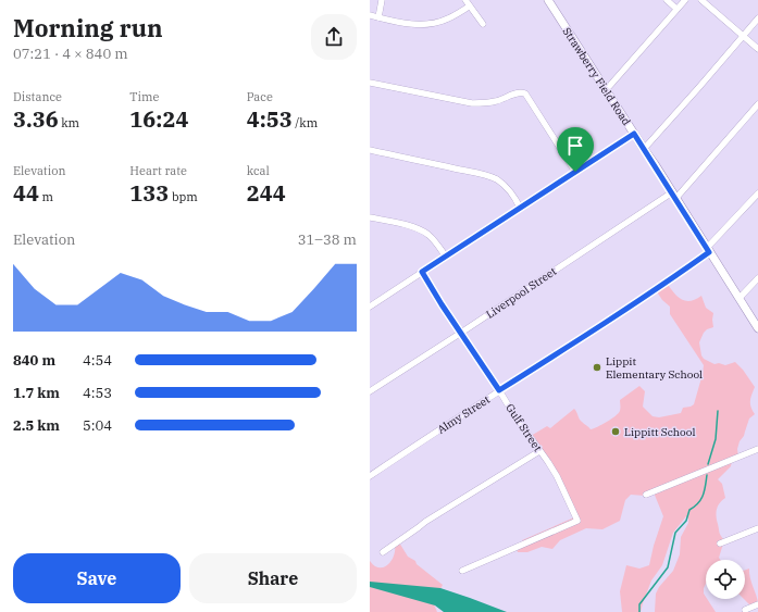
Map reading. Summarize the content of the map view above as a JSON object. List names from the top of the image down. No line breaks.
{"streets":{"street":["Strawberry Field Road","Liverpool Street","Almy Street","Gulf Street"]},"crossings":[["Strawberry Field Road","Liverpool Street"],["Strawberry Field Road","Almy Street"],["Liverpool Street","Gulf Street"],["Almy Street","Gulf Street"]],"places":["Lippit Elementary School","Lippitt School"],"page":{"heading":["Morning run","07:21 · 4 × 840 m"],"stats":[["Distance","3.36 km"],["Time","16:24"],["Pace","4:53 /km"],["Elevation","44 m"],["Heart rate","133 bpm"],["kcal","244"]],"chart":["Elevation","31–38 m"],"list":[{"name":"840 m","note":"4:54"},{"name":"1.7 km","note":"4:53"},{"name":"2.5 km","note":"5:04"}],"buttons":["Save","Share"]}}
